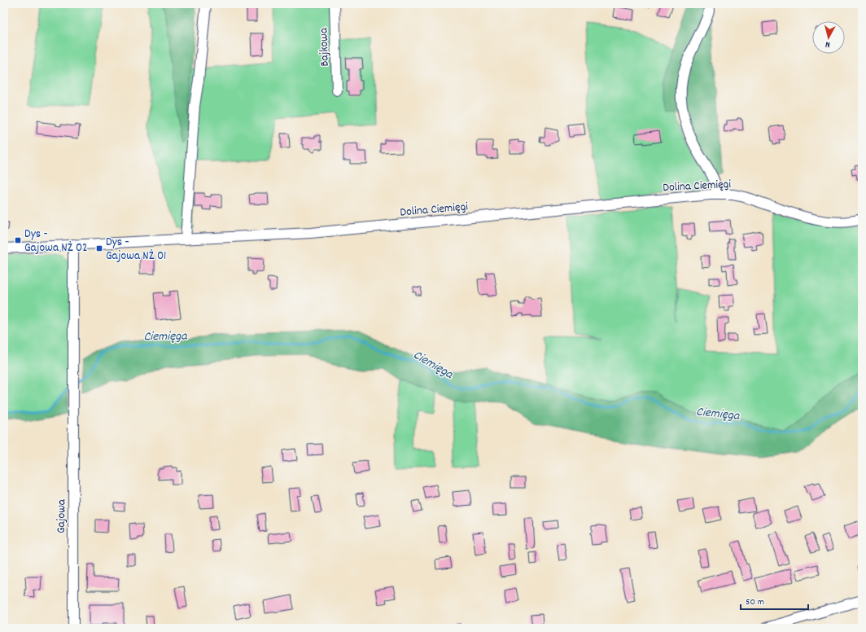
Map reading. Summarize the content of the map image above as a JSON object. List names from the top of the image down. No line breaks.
{"streets":{"street":["Bajkowa","Dolina Ciemięgi","Gajowa"]},"crossings":[["Dolina Ciemięgi","Gajowa"]],"water":["Ciemięga"],"places":{"transit":["Dys - Gajowa NŻ 02","Dys - Gajowa NŻ 01"]},"scale_bar":"50 m","north":"bottom"}
